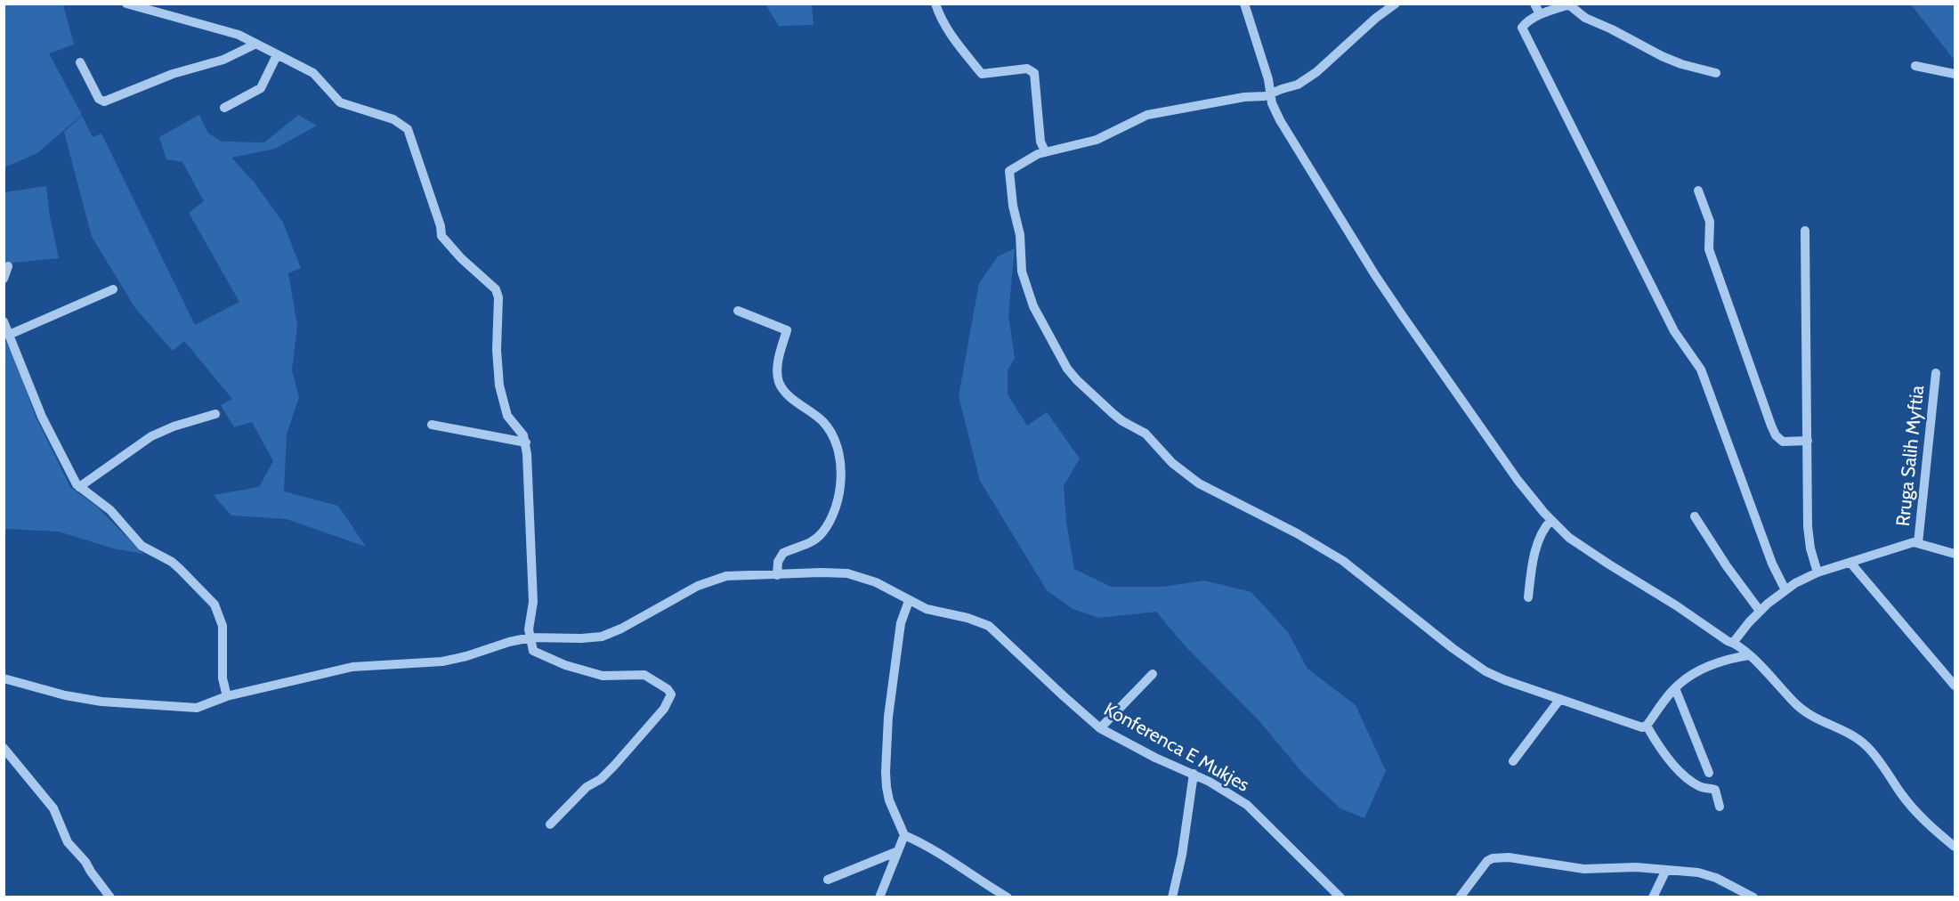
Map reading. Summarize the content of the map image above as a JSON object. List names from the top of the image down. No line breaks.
{"streets":{"street":["Rruga Salih Myftia","Konferenca E Mukjes"]}}
